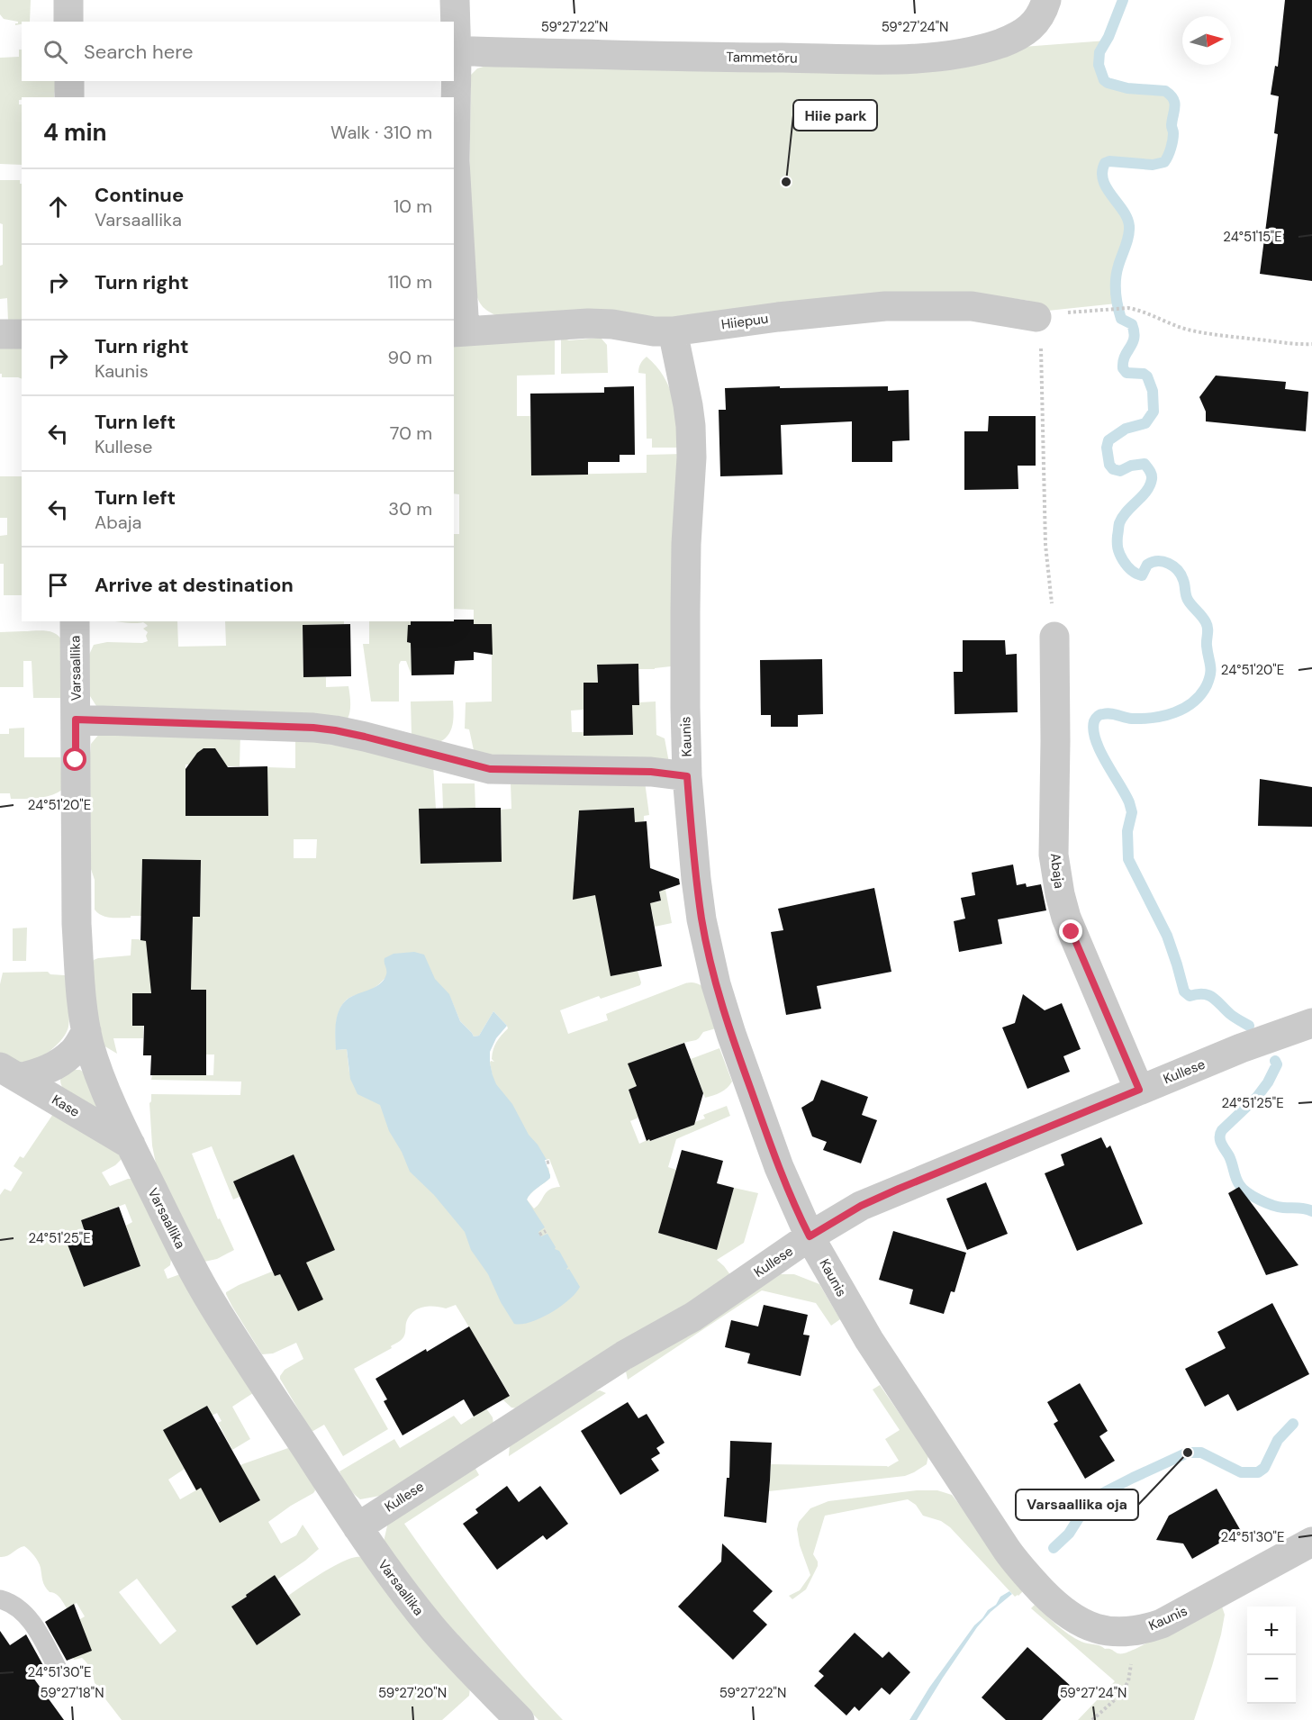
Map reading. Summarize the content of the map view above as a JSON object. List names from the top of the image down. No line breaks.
{"streets":{"street":["Tammetõru","Hiiepuu","Varsaallika","Kaunis","Abaja","Kullese","Kase"]},"crossings":[["Hiiepuu","Kaunis"],["Varsaallika","Kullese"],["Varsaallika","Kase"],["Kaunis","Kullese"],["Abaja","Kullese"]],"places":["Hiie park","Varsaallika oja"],"north":"right","page":{"search":"Search here","heading":["4 min","Walk · 310 m"],"list":[["Continue","Varsaallika","10 m"],["Turn right","110 m"],["Turn right","Kaunis","90 m"],["Turn left","Kullese","70 m"],["Turn left","Abaja","30 m"],"Arrive at destination"],"map_buttons":["+","−"]},"coordinates":["59°27'22\"N","59°27'24\"N","24°51'15\"E","24°51'20\"E","24°51'25\"E","24°51'30\"E","59°27'18\"N","59°27'20\"N"]}
